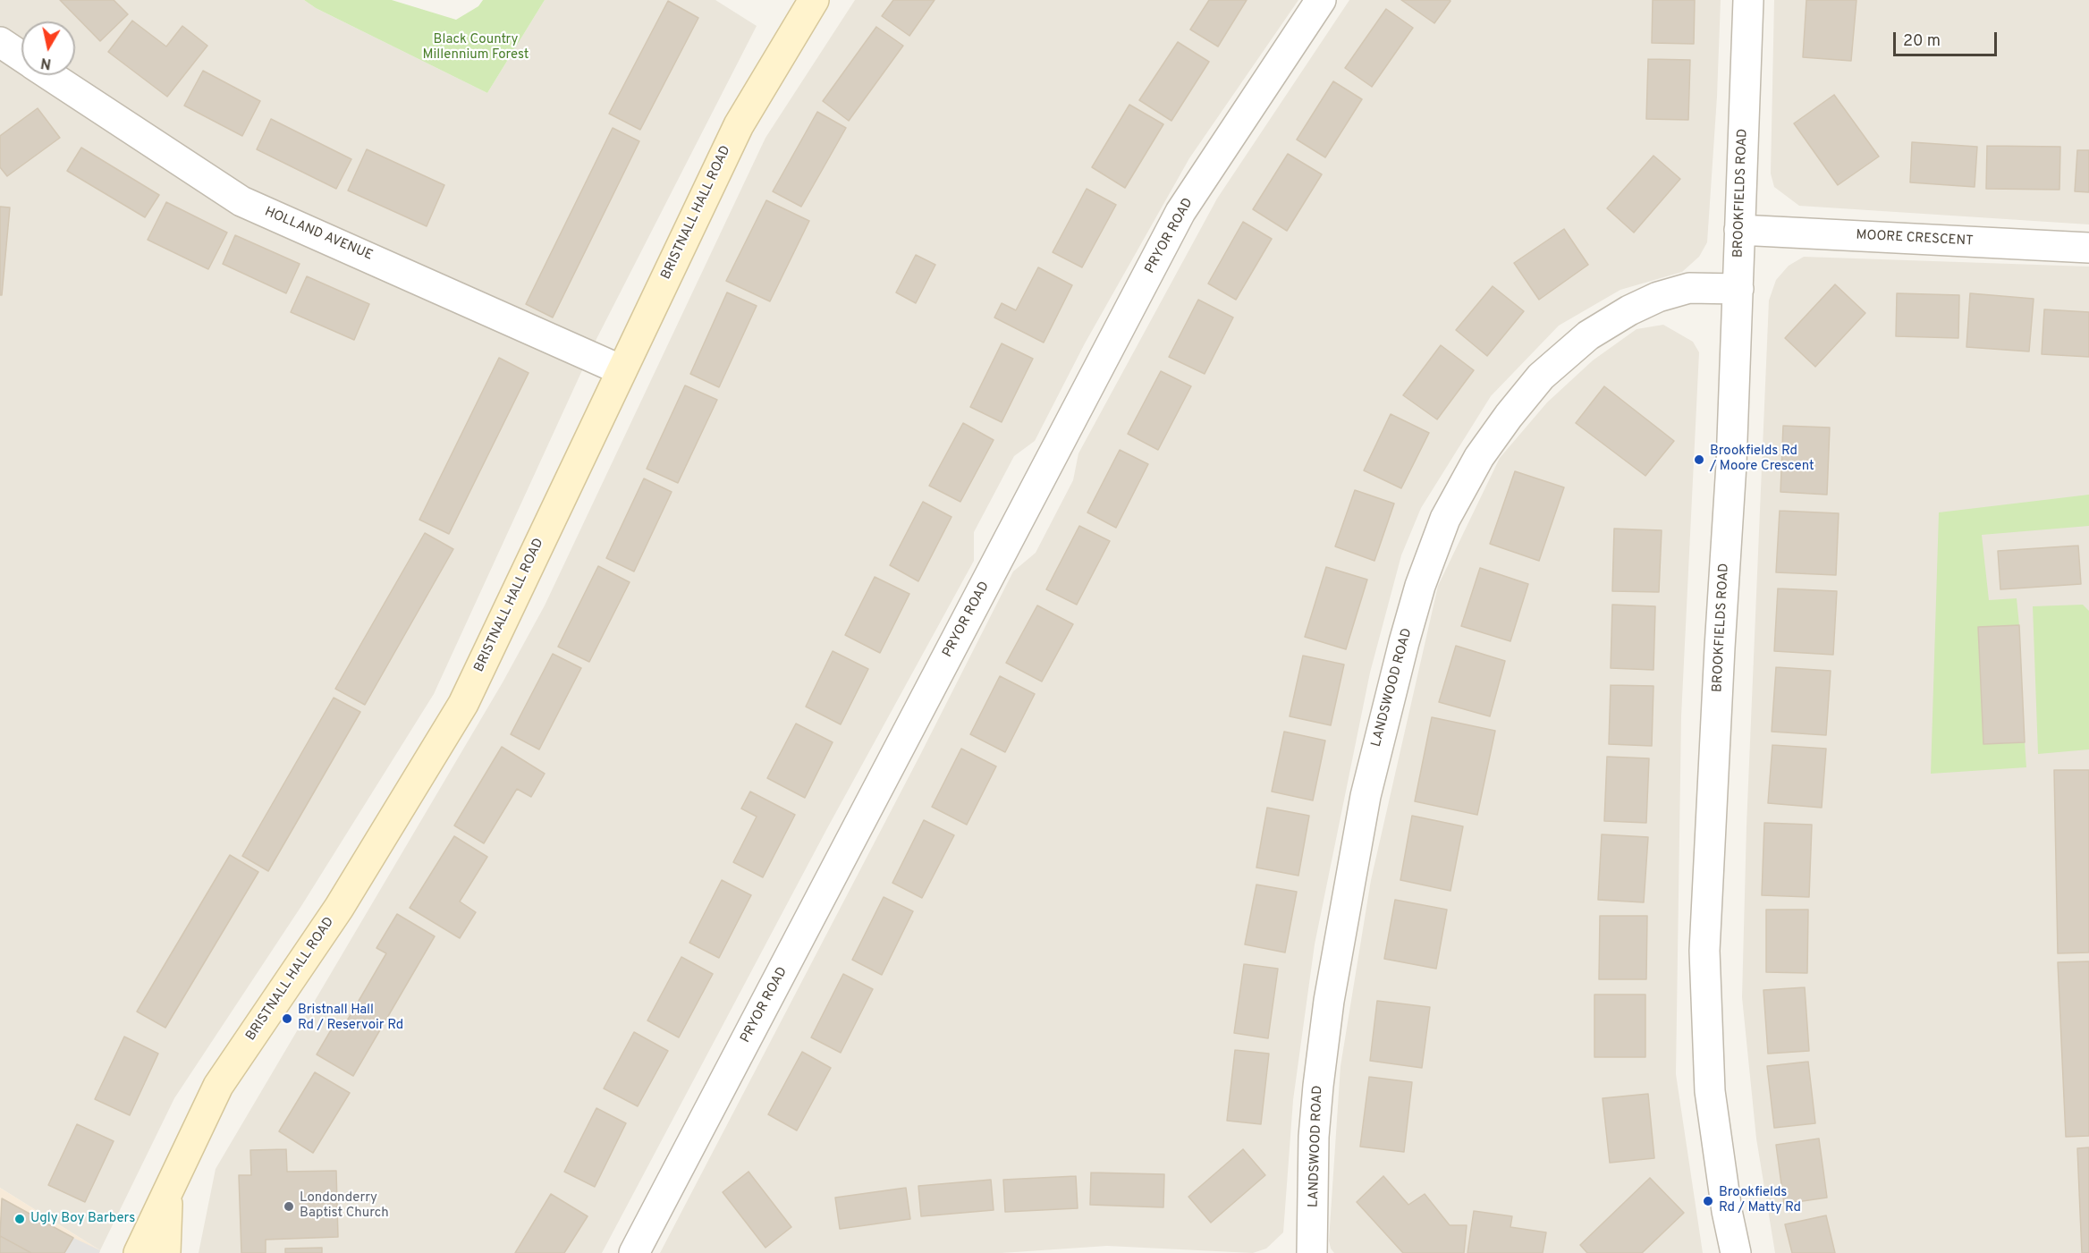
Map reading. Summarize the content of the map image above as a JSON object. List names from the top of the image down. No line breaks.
{"streets":{"street":["BROOKFIELDS ROAD","BRISTNALL HALL ROAD","HOLLAND AVENUE","PRYOR ROAD","MOORE CRESCENT","LANDSWOOD ROAD"]},"crossings":[["BROOKFIELDS ROAD","MOORE CRESCENT"],["BROOKFIELDS ROAD","LANDSWOOD ROAD"],["BRISTNALL HALL ROAD","HOLLAND AVENUE"]],"parks":["Black Country Millennium Forest"],"places":["Brookfields Rd / Moore Crescent","Bristnall Hall Rd / Reservoir Rd","Brookfields Rd / Matty Rd","Londonderry Baptist Church","Ugly Boy Barbers"],"scale_bar":"20 m","north":"bottom"}
